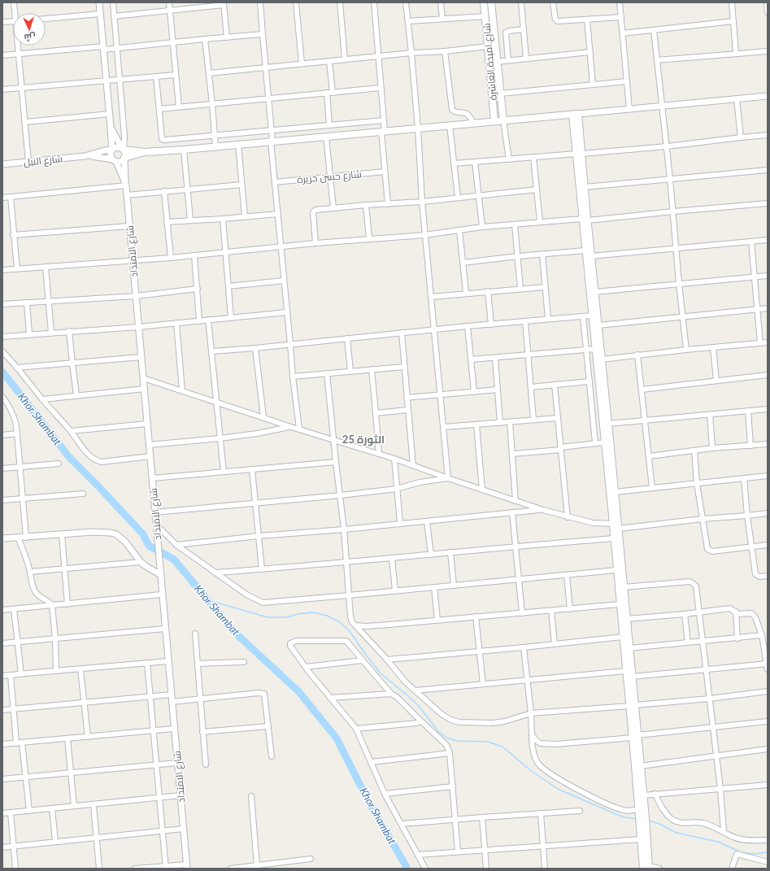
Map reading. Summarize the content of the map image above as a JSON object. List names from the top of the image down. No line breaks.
{"streets":{"main road":["شارع امبدة العاشرة"],"street":["شارع النيل","شارع حسن جزيرة","شارع الامتداد"]},"crossings":[["شارع النيل","شارع الامتداد"]],"districts":["الثورة 25"],"water":["Khor Shambat"],"north":"bottom"}
